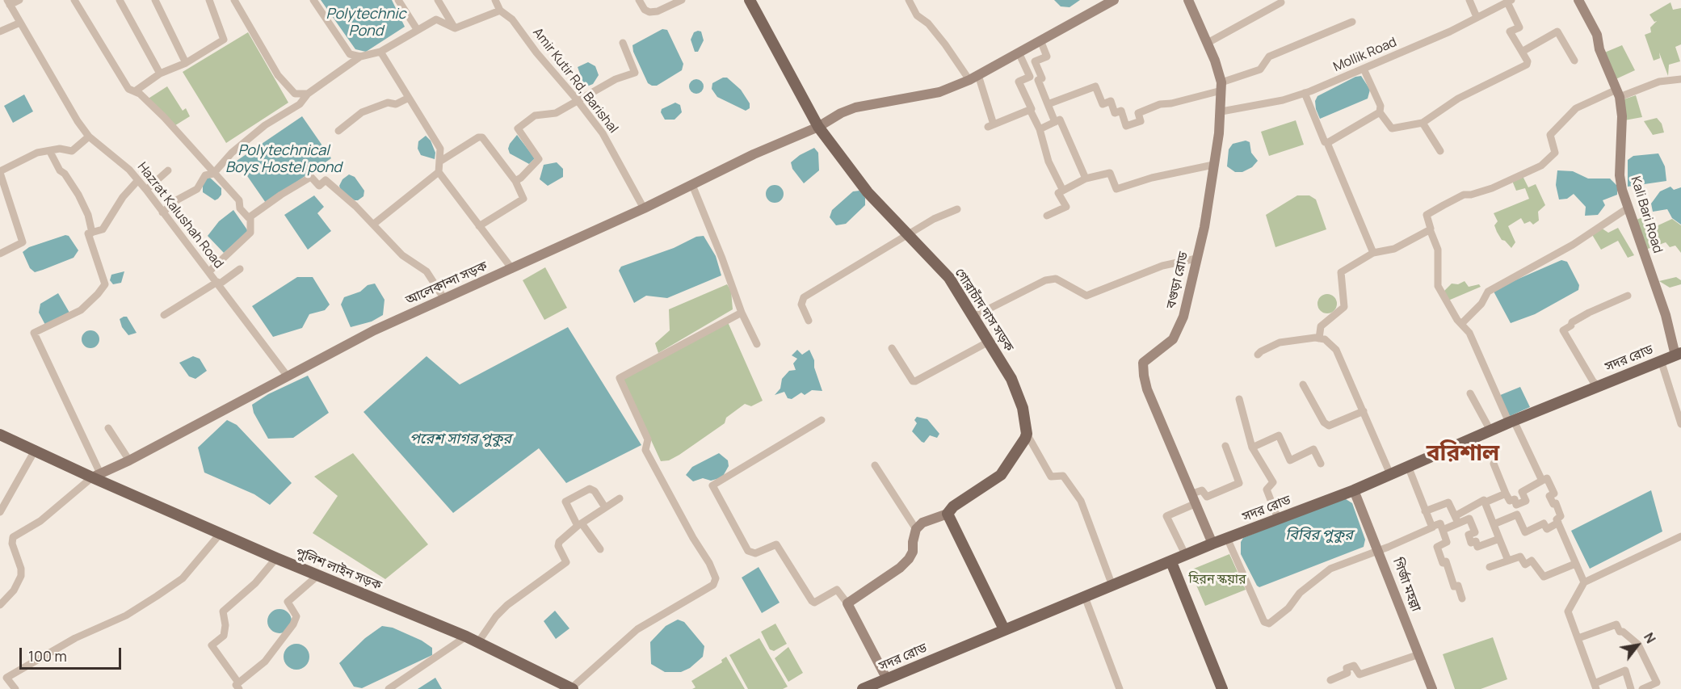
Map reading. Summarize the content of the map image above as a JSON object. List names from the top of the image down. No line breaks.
{"streets":{"main road":["Kali Bari Road","বগুড়া রোড","আলেকান্দা সড়ক","গোরাচাঁদ দাস সড়ক","সদর রোড","পুলিশ লাইন সড়ক","গির্জা মহল্লা"],"street":["Mollik Road","Amir Kutir Rd, Barishal","Hazrat Kalushah Road"]},"crossings":[["Mollik Road","বগুড়া রোড"],["Amir Kutir Rd, Barishal","আলেকান্দা সড়ক"],["Kali Bari Road","সদর রোড"],["Hazrat Kalushah Road","আলেকান্দা সড়ক"],["বগুড়া রোড","সদর রোড"],["আলেকান্দা সড়ক","গোরাচাঁদ দাস সড়ক"],["আলেকান্দা সড়ক","পুলিশ লাইন সড়ক"],["সদর রোড","গির্জা মহল্লা"]],"districts":["বরিশাল"],"water":["Polytechnic Pond","Polytechnical Boys Hostel pond","পরেশ সাগর পুকুর","বিবির পুকুর"],"parks":["হিরন স্কয়ার"],"scale_bar":"100 m","north":"top right"}
